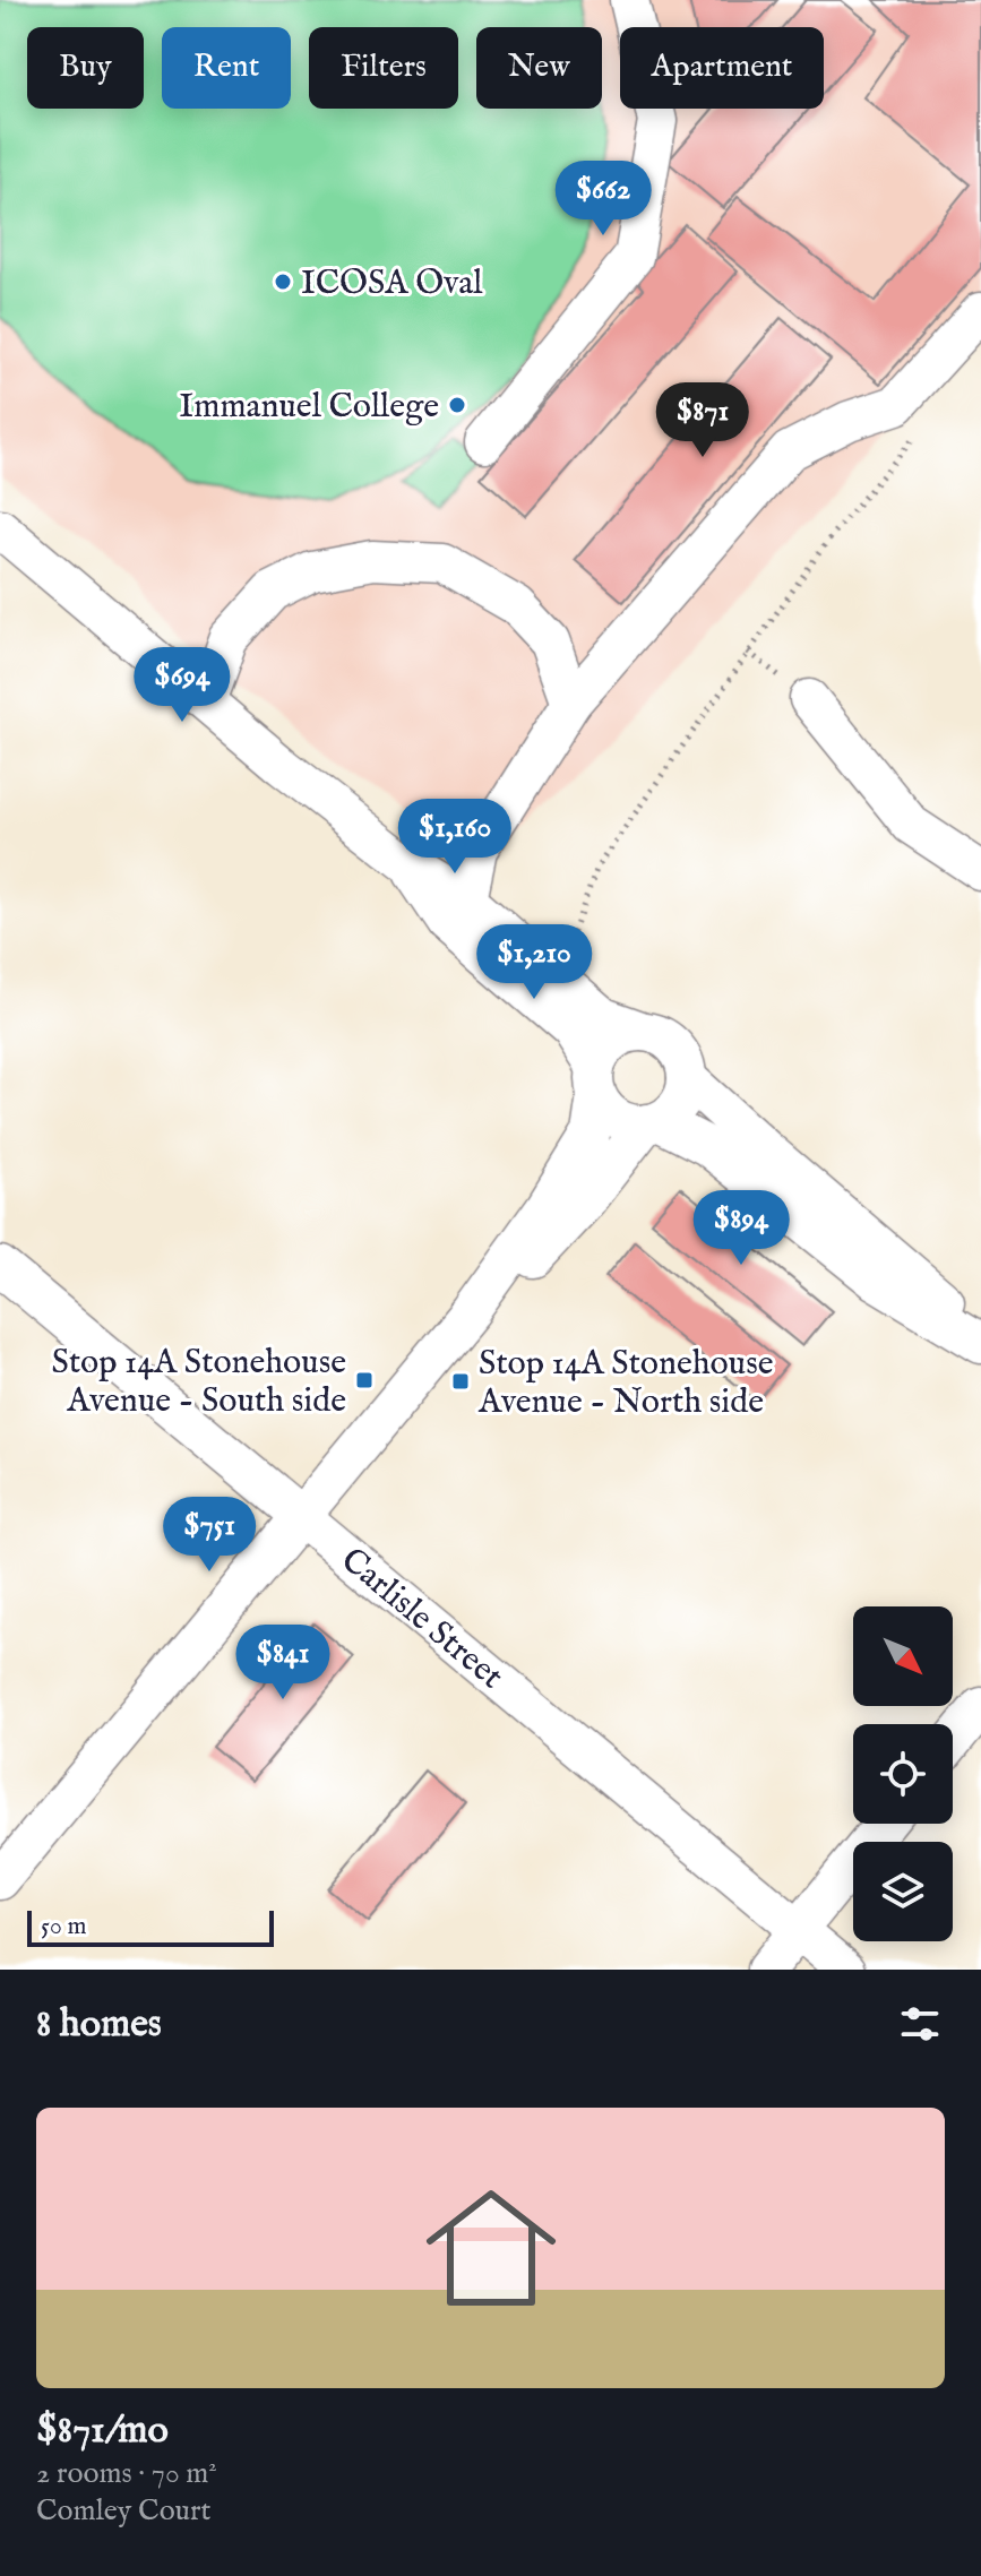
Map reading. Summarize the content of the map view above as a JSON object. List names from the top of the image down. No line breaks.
{"streets":{"street":["Carlisle Street"]},"places":{"other":["ICOSA Oval","Immanuel College"],"transit":["Stop 14A Stonehouse Avenue - South side","Stop 14A Stonehouse Avenue - North side"]},"scale_bar":"50 m","north":"bottom right","page":{"chip":["Buy","Rent","Filters","New","Apartment"],"price":["$662","$871","$694","$1,160","$1,210","$894","$751","$841"],"scale":"50 m","heading":"8 homes","list":[{"name":"$871/mo","note":"2 rooms · 70 m² · Comley Court"}]}}
